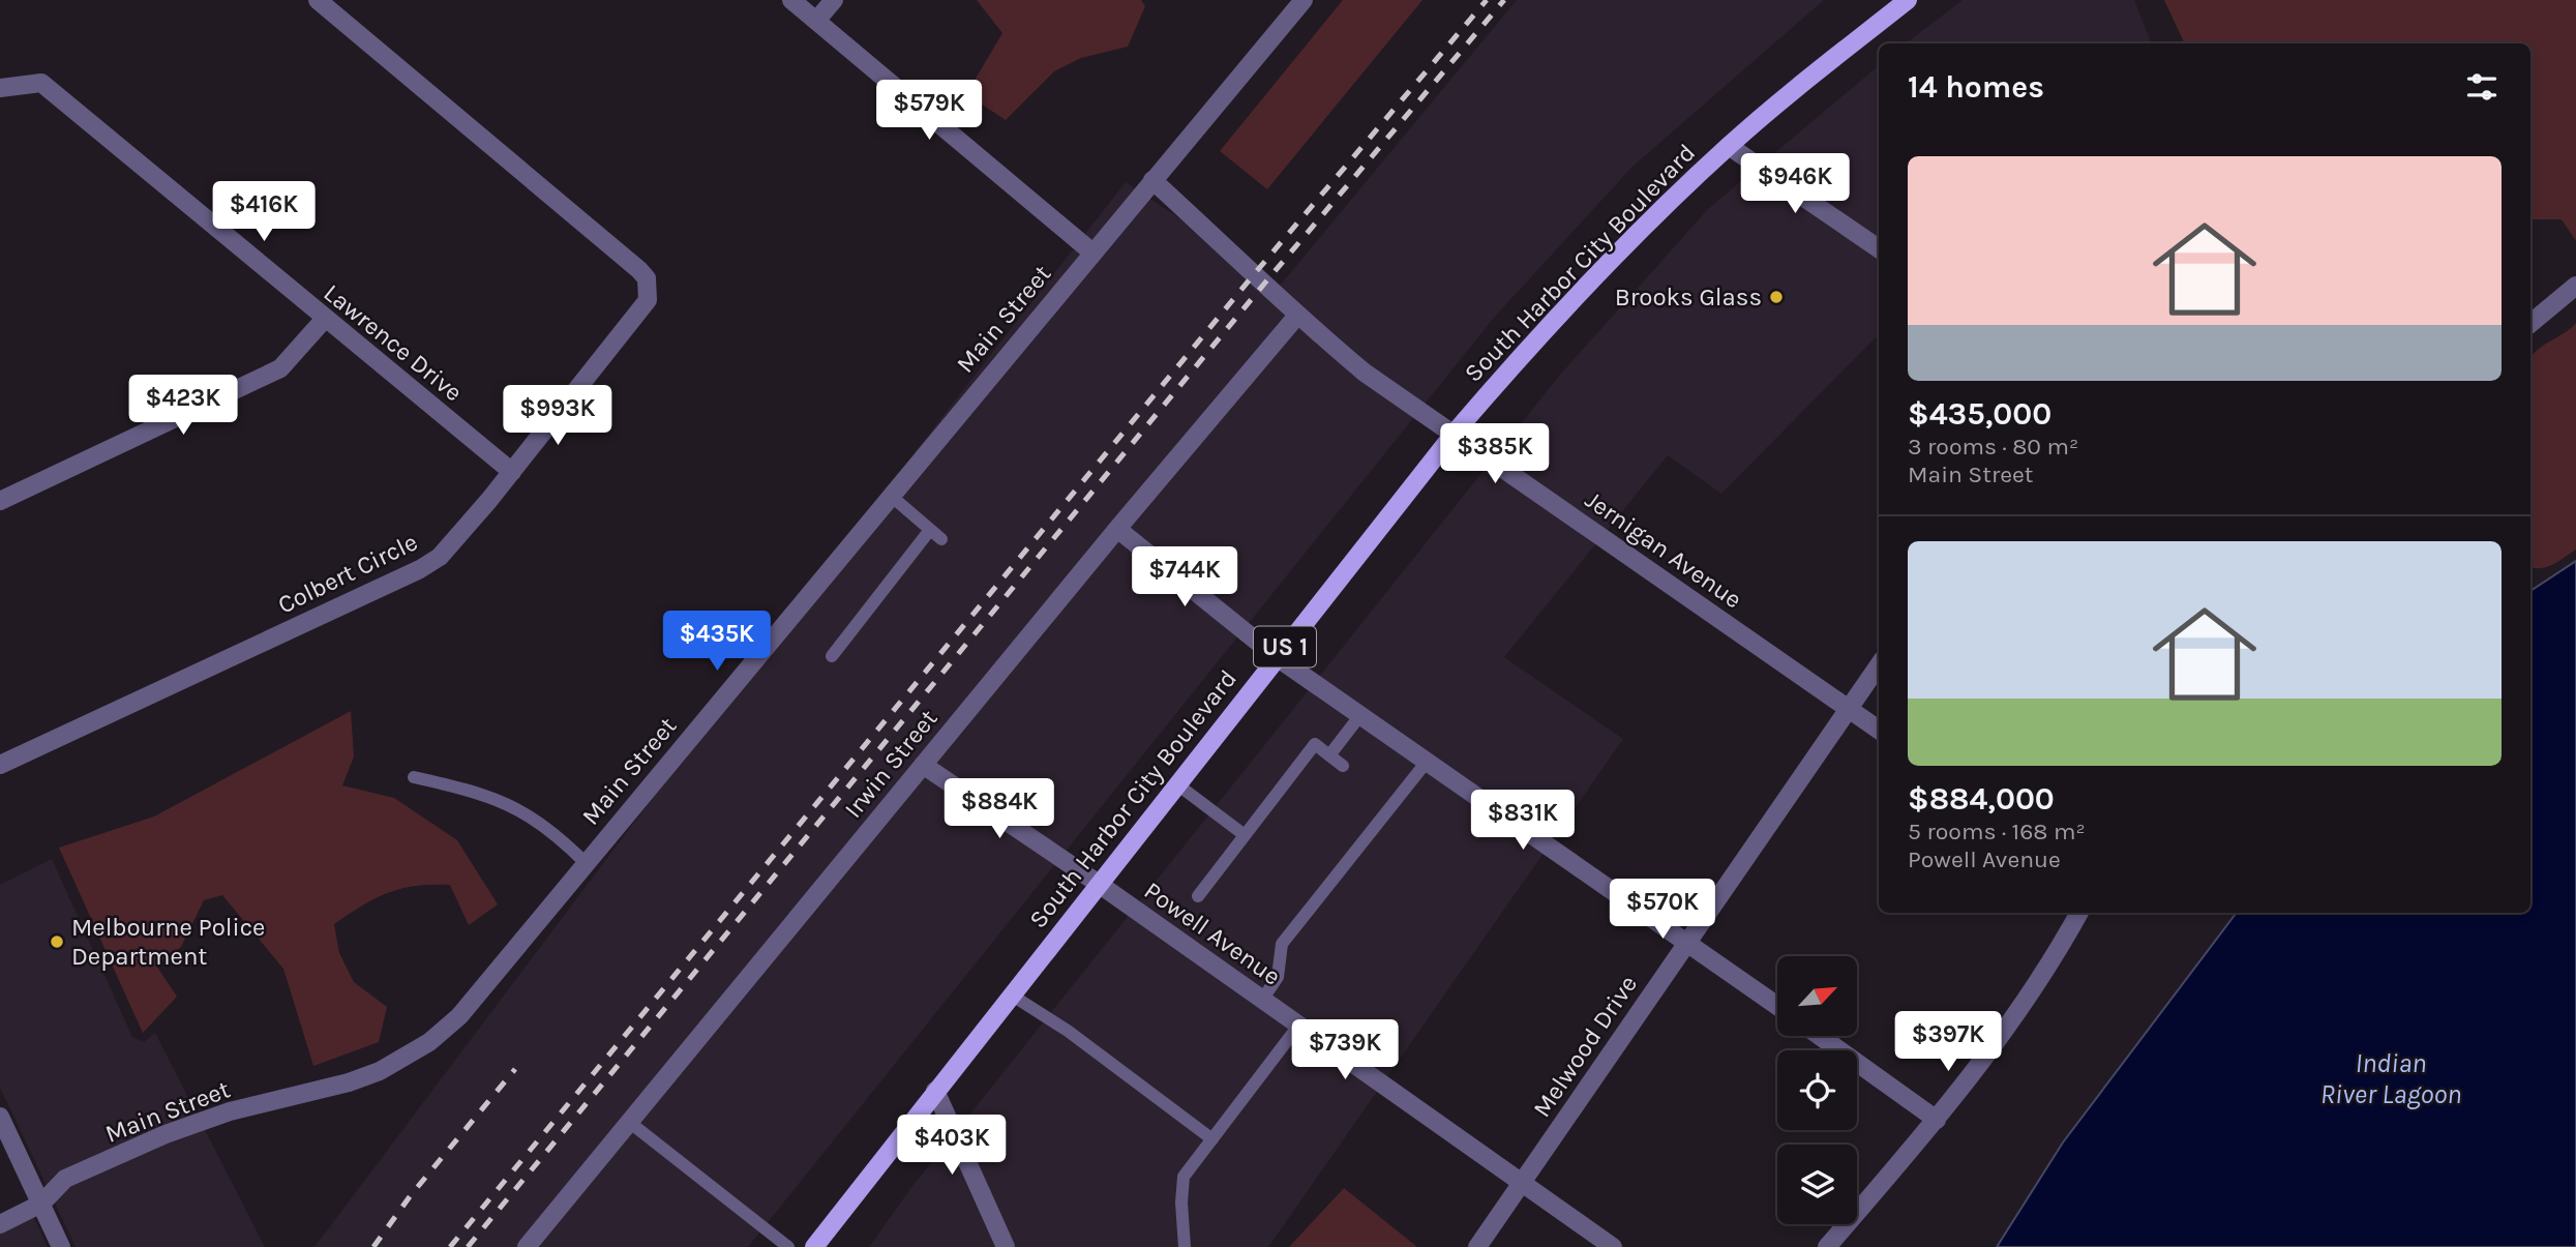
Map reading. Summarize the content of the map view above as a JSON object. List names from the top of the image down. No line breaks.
{"streets":{"main road":["South Harbor City Boulevard","US 1"],"street":["Main Street","Lawrence Drive","Jernigan Avenue","Colbert Circle","Irwin Street","Powell Avenue","Melwood Drive"]},"crossings":[["South Harbor City Boulevard","Jernigan Avenue"],["South Harbor City Boulevard","Powell Avenue"],["Main Street","Jernigan Avenue"],["Lawrence Drive","Colbert Circle"],["Jernigan Avenue","Irwin Street"],["Jernigan Avenue","Melwood Drive"],["Irwin Street","Powell Avenue"],["Powell Avenue","Melwood Drive"]],"water":["Indian River Lagoon"],"places":["Brooks Glass","Melbourne Police Department"],"north":"top right","page":{"heading":"14 homes","price":["$579K","$946K","$416K","$423K","$993K","$385K","$744K","$435K","$884K","$831K","$570K","$397K","$739K","$403K"],"list":[{"name":"$435,000","note":"3 rooms · 80 m² · Main Street"},{"name":"$884,000","note":"5 rooms · 168 m² · Powell Avenue"}]}}
